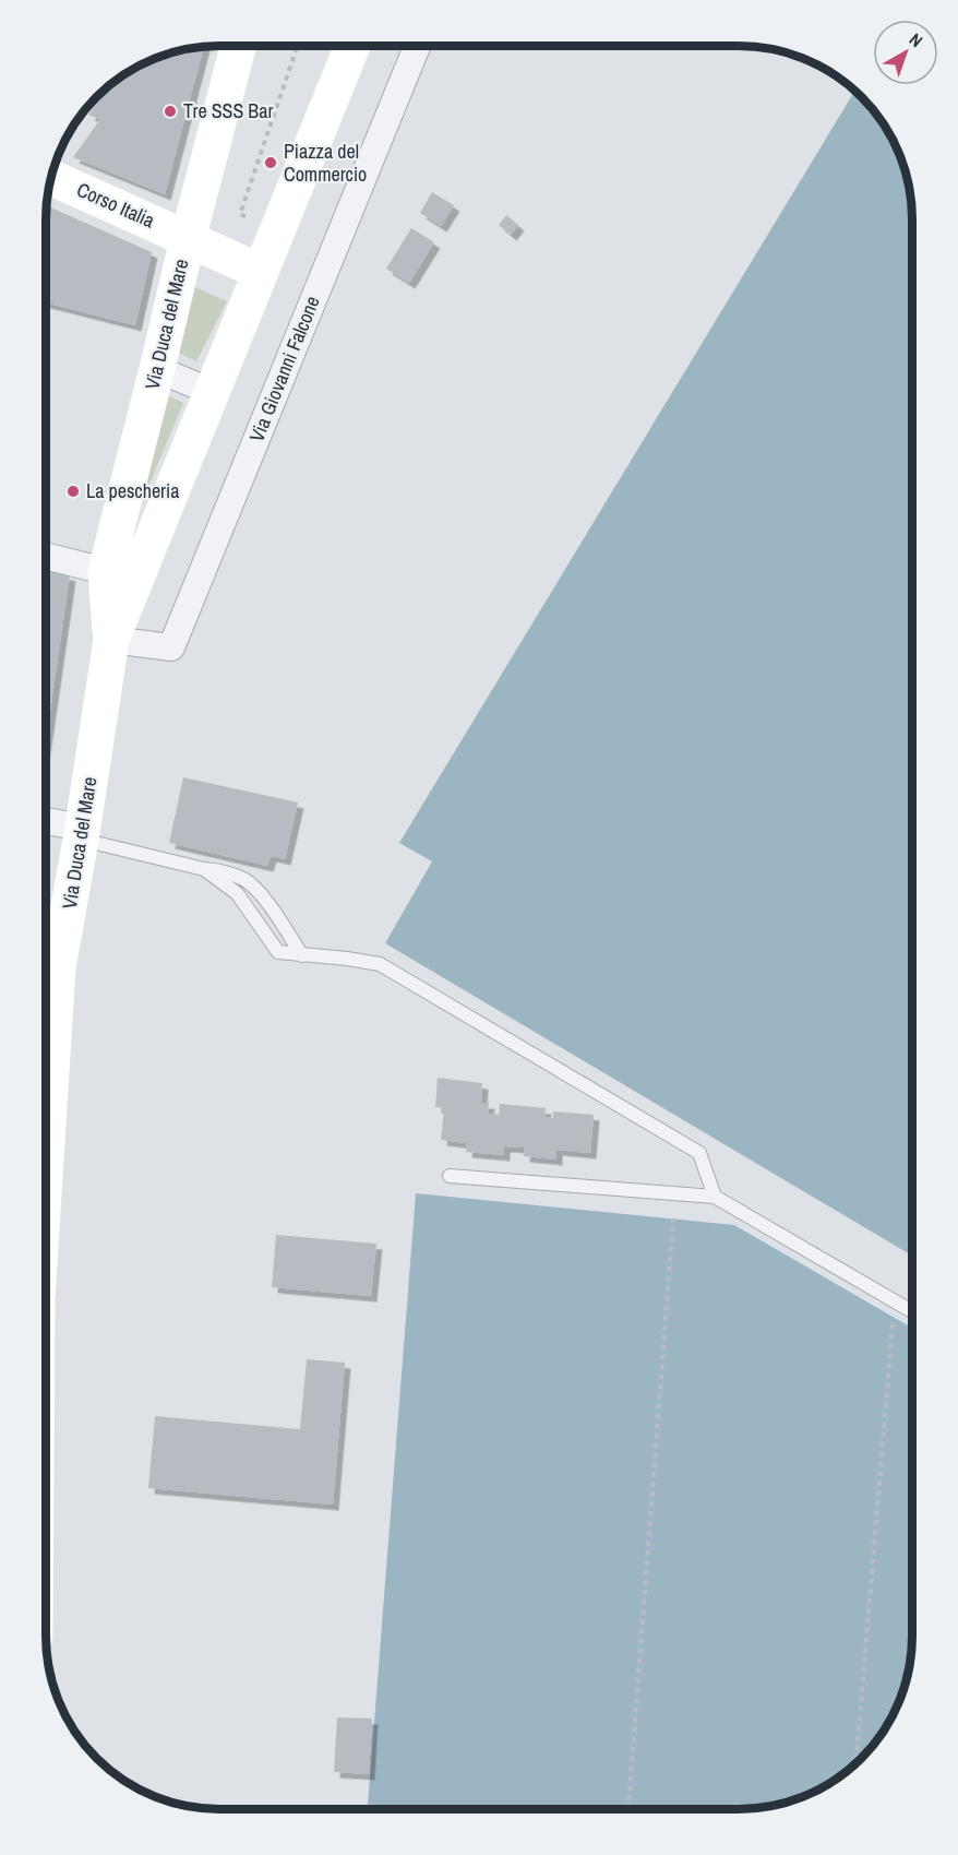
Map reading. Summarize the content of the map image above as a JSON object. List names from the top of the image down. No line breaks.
{"streets":{"street":["Corso Italia","Via Duca del Mare","Via Giovanni Falcone"]},"crossings":[["Corso Italia","Via Duca del Mare"],["Via Duca del Mare","Via Giovanni Falcone"]],"places":["Tre SSS Bar","Piazza del Commercio","La pescheria"],"north":"top right"}
